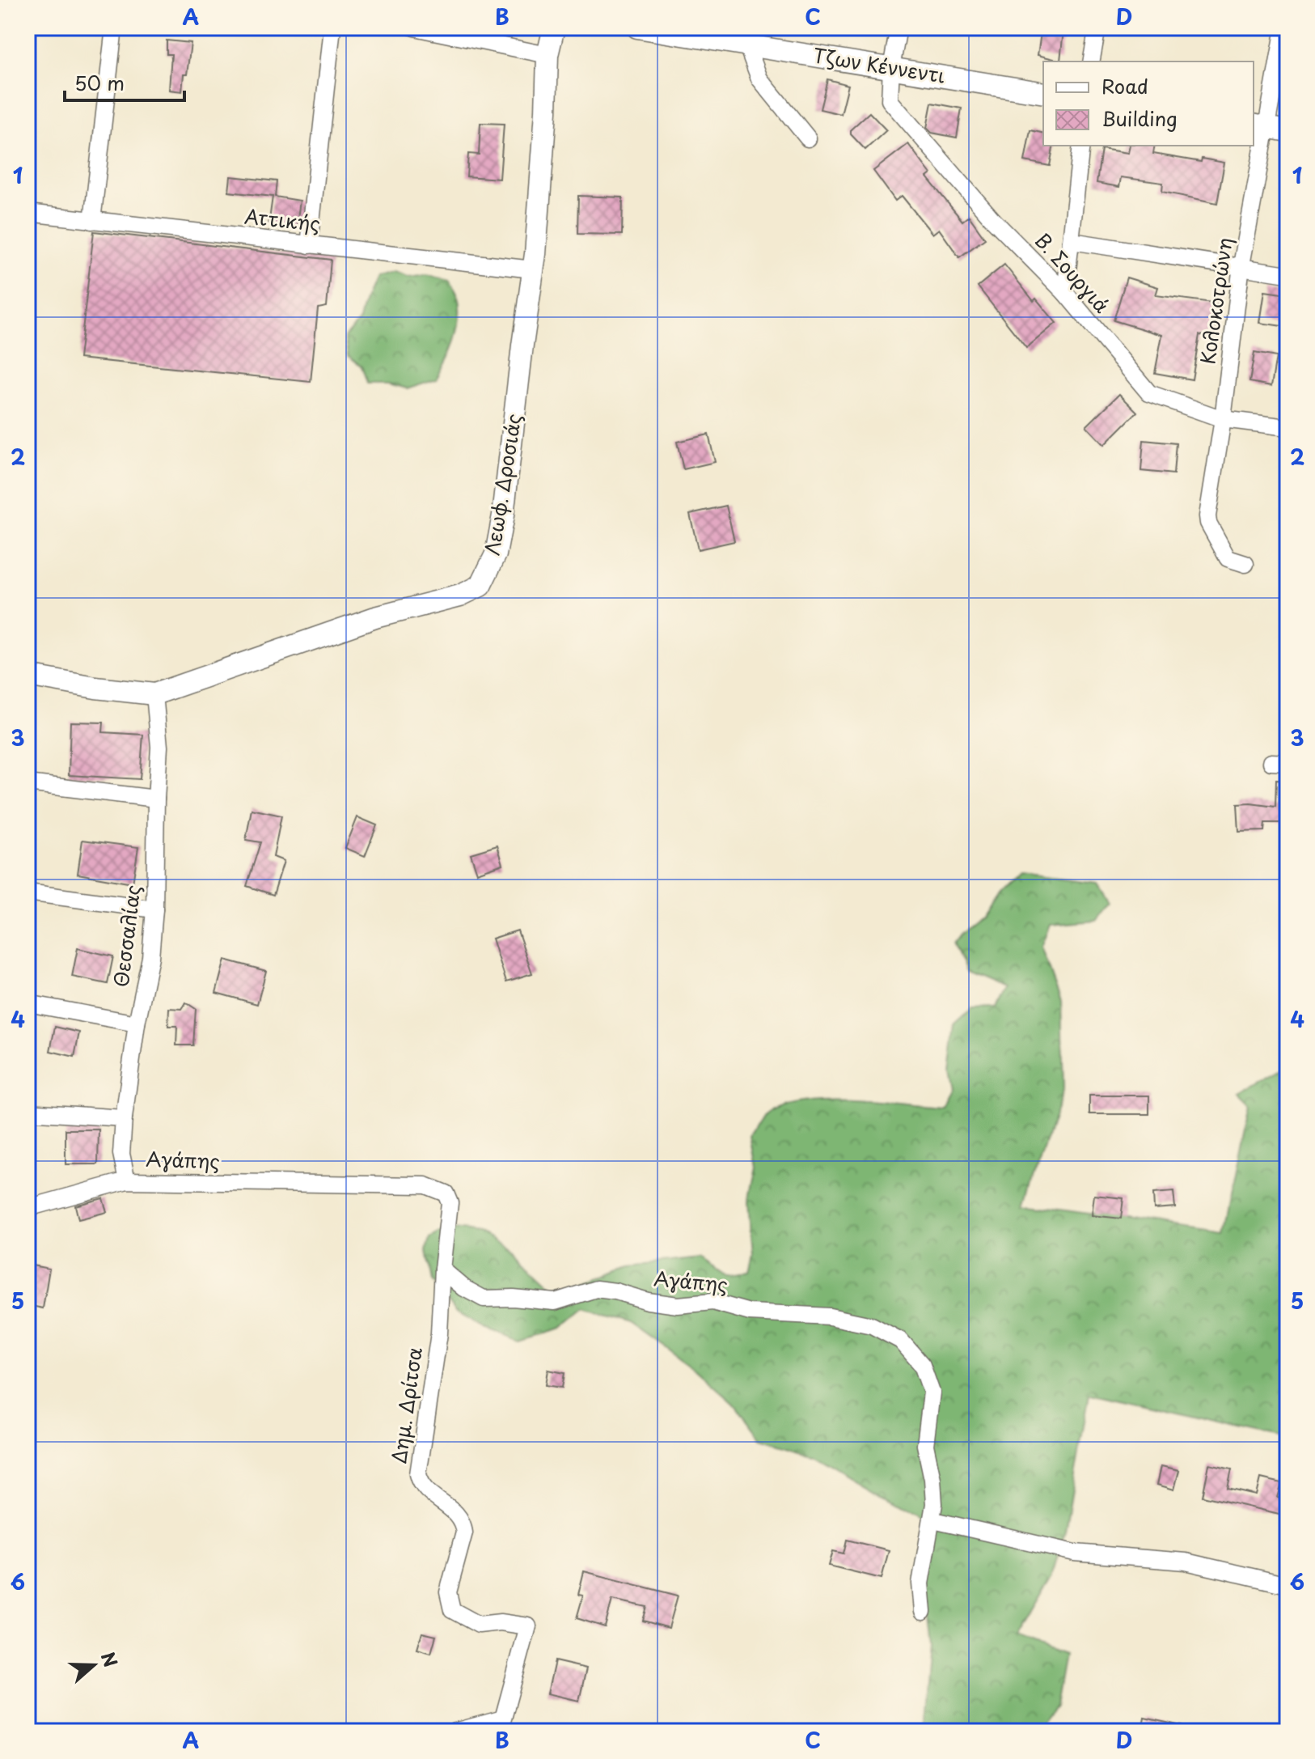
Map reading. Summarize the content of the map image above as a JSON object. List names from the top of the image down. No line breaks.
{"streets":{"street":["Τζων Κέννεντι","Αττικής","Β. Σουργιά","Κολοκοτρώνη","Λεωφ. Δροσιάς","Θεσσαλίας","Αγάπης","Δημ. Δρίτσα"]},"crossings":[["Τζων Κέννεντι","Β. Σουργιά"],["Αττικής","Λεωφ. Δροσιάς"],["Β. Σουργιά","Κολοκοτρώνη"],["Λεωφ. Δροσιάς","Θεσσαλίας"],["Θεσσαλίας","Αγάπης"],["Αγάπης","Δημ. Δρίτσα"]],"legend":["Road","Building"],"scale_bar":"50 m","north":"right","grid":{"columns":["A","B","C","D"],"rows":["1","2","3","4","5","6"]}}
